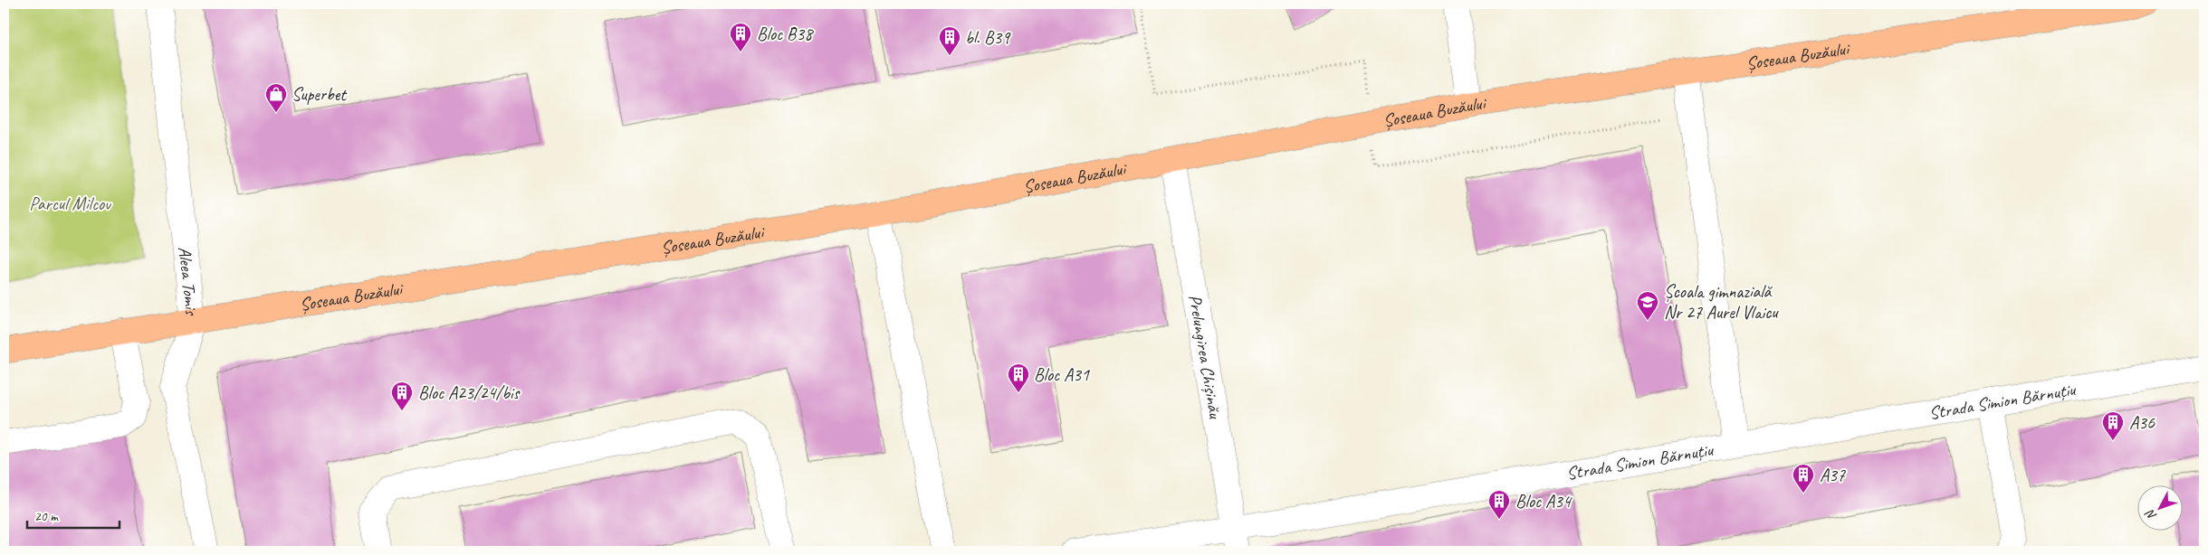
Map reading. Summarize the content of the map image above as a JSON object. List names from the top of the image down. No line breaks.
{"streets":{"main road":["Șoseaua Buzăului"],"street":["Aleea Tomis","Prelungirea Chișinău","Strada Simion Bărnuțiu"]},"crossings":[["Șoseaua Buzăului","Aleea Tomis"],["Șoseaua Buzăului","Prelungirea Chișinău"],["Prelungirea Chișinău","Strada Simion Bărnuțiu"]],"parks":["Parcul Milcov"],"places":{"building":["Bloc B38","bl. B39","Bloc A31","Bloc A23/24/bis","A36","A37","Bloc A34"],"shop":["Superbet"],"school or university":["Școala gimnazială Nr 27 Aurel Vlaicu"]},"scale_bar":"20 m","north":"bottom left"}
